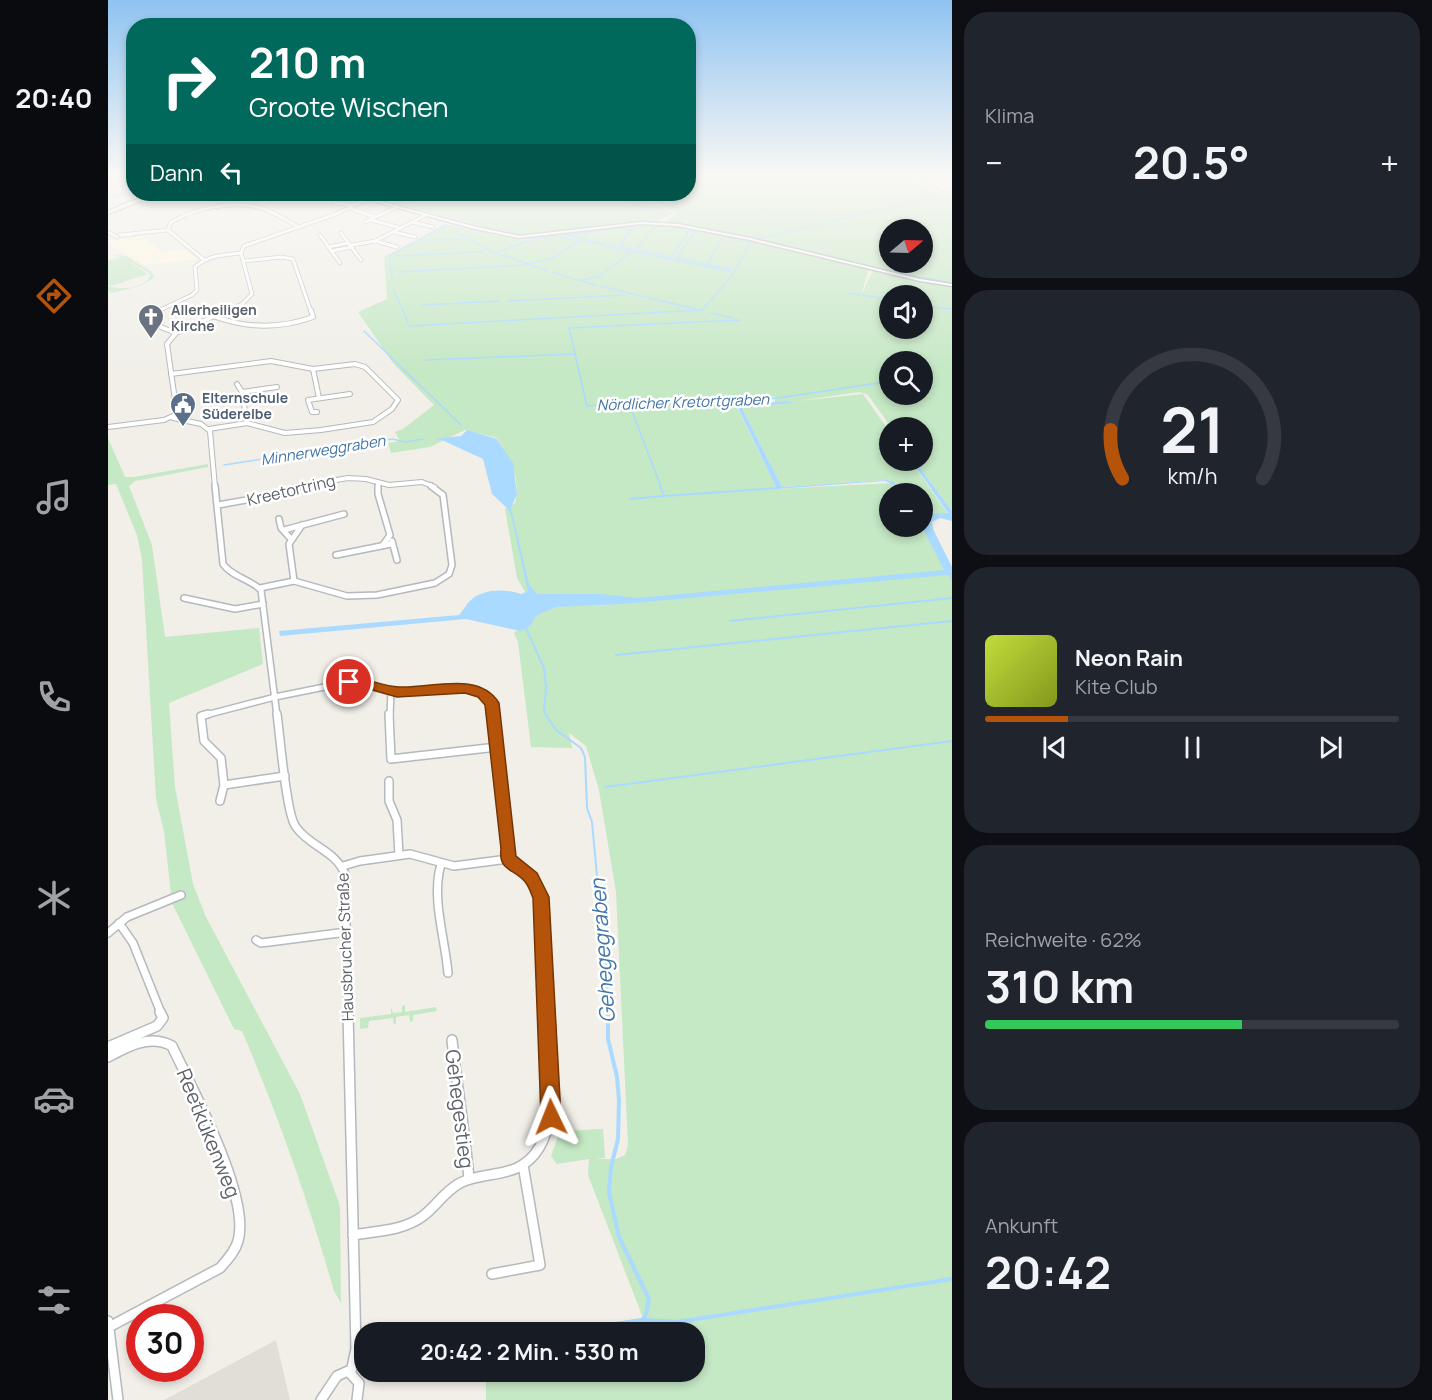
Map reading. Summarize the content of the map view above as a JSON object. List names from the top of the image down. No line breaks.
{"streets":{"street":["Kreetortring","Hausbrucher Straße","Gehegestieg","Reetkükenweg"]},"crossings":[["Kreetortring","Hausbrucher Straße"]],"water":["Nördlicher Kretortgraben","Minnerweggraben","Gehegegraben"],"places":{"church":["Allerheiligen Kirche"],"public building":["Elternschule Süderelbe"]},"north":"right","page":{"tabs":"20:40","tile":["Klima",["Reichweite · 62%","310 km"],["Ankunft","20:42"]],"turn":["210 m","Groote Wischen"],"heat":["−","20.5°","+"],"then":"Dann","map_buttons":["+","−"],"song":["Neon Rain","Kite Club"],"limit":"30","trip":"20:42 · 2 Min. · 530 m","gauge":["21","km/h"]}}
